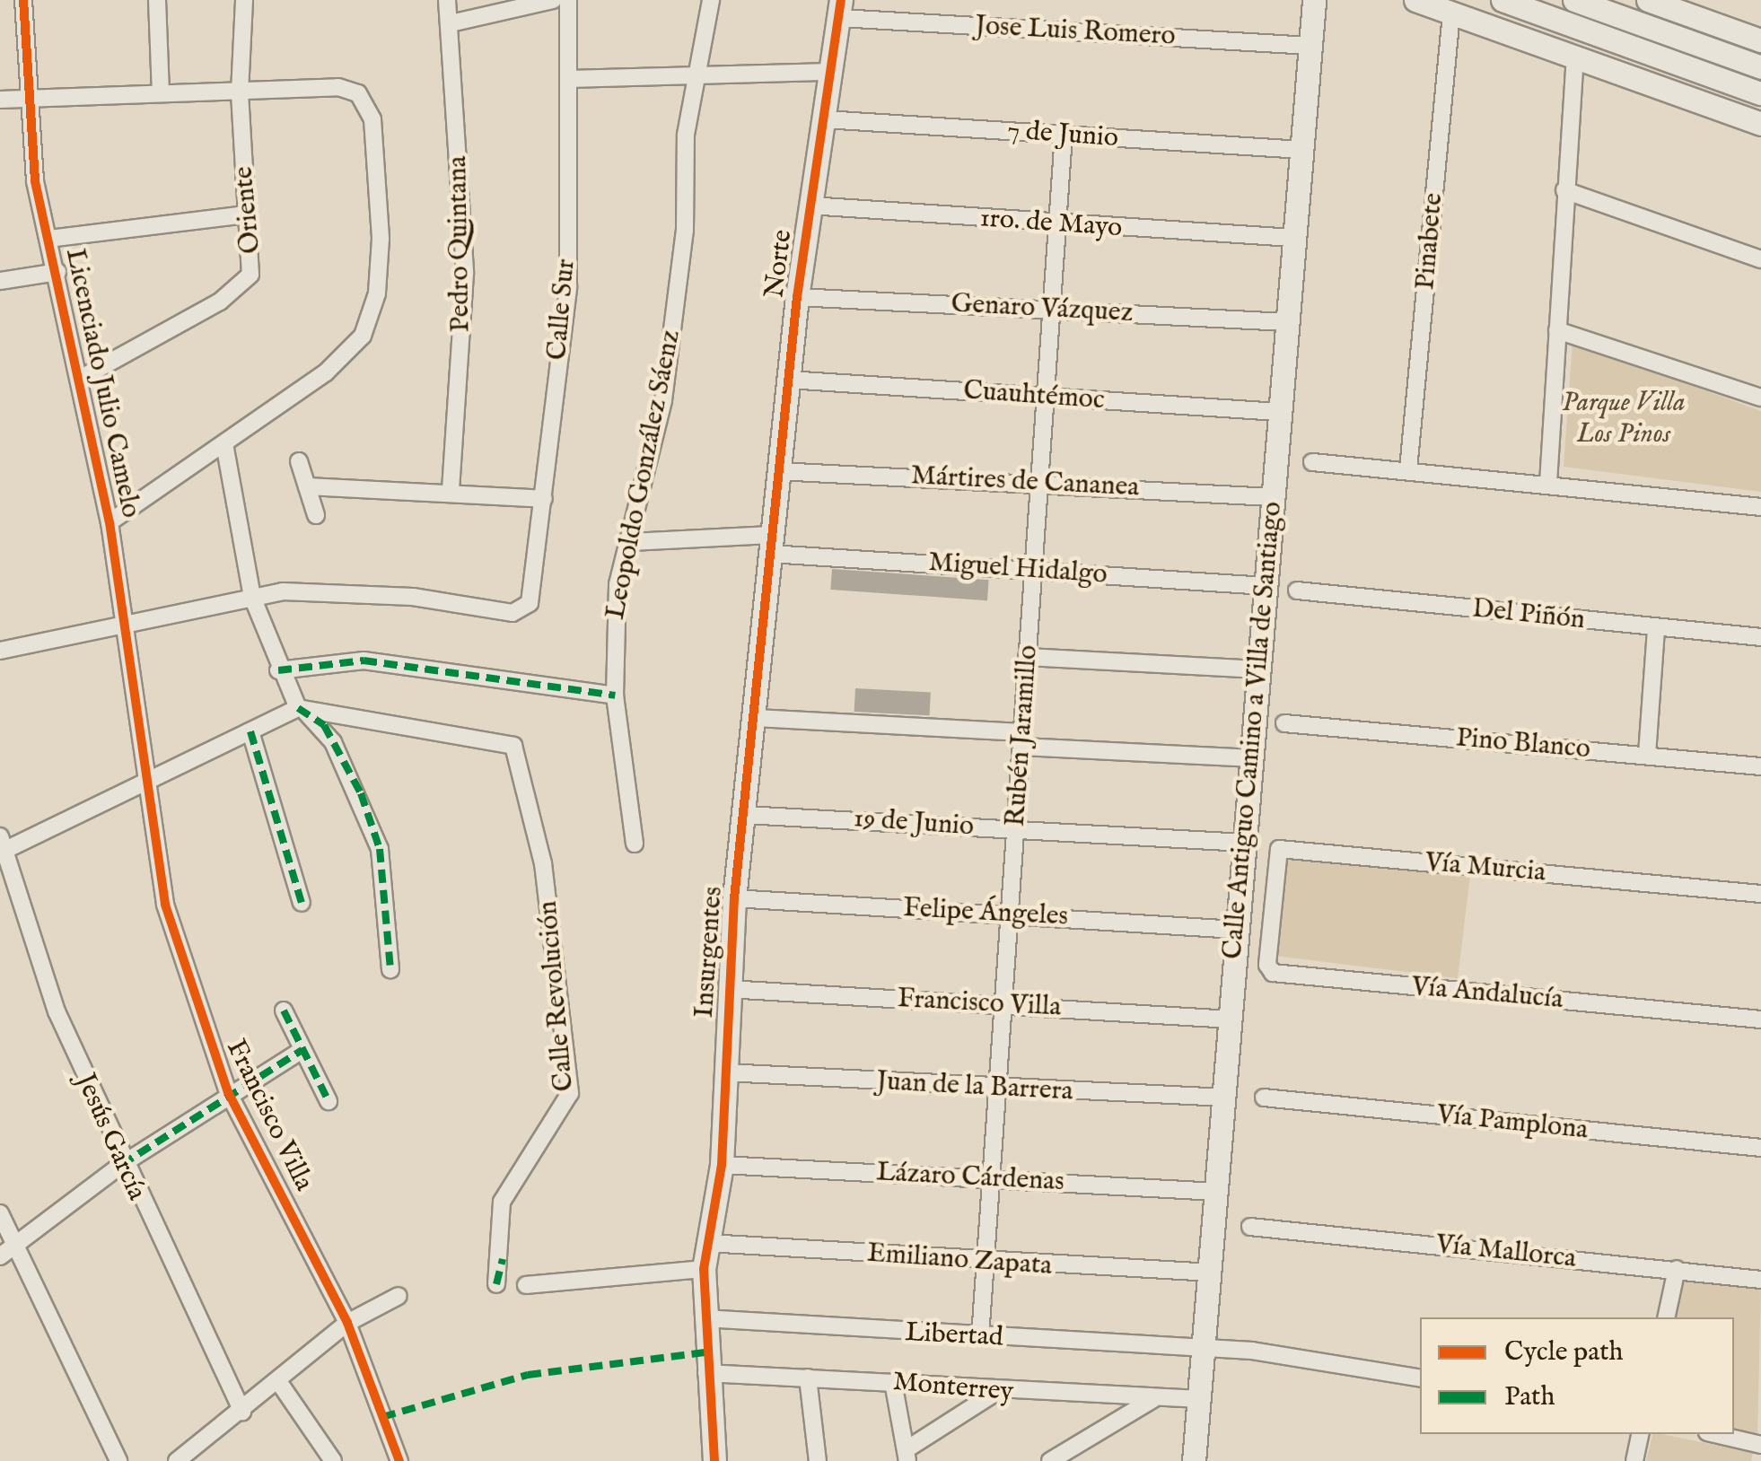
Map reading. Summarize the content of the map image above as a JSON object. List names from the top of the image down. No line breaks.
{"streets":{"street":["Jose Luis Romero","7 de Junio","Oriente","1ro. de Mayo","Pinabete","Pedro Quintana","Norte","Genaro Vázquez","Calle Sur","Licenciado Julio Camelo","Cuauhtémoc","Leopoldo González Sáenz","Mártires de Cananea","Miguel Hidalgo","Del Piñón","Calle Antiguo Camino a Villa de Santiago","Rubén Jaramillo","Pino Blanco","19 de Junio","Vía Murcia","Felipe Ángeles","Insurgentes","Vía Andalucía","Calle Revolución","Francisco Villa","Juan de la Barrera","Vía Pamplona","Jesús García","Lázaro Cárdenas","Vía Mallorca","Emiliano Zapata","Libertad","Monterrey"]},"crossings":[["Jose Luis Romero","Norte"],["Jose Luis Romero","Calle Antiguo Camino a Villa de Santiago"],["7 de Junio","Norte"],["7 de Junio","Calle Antiguo Camino a Villa de Santiago"],["7 de Junio","Rubén Jaramillo"],["Oriente","Licenciado Julio Camelo"],["1ro. de Mayo","Norte"],["1ro. de Mayo","Calle Antiguo Camino a Villa de Santiago"],["1ro. de Mayo","Rubén Jaramillo"],["Norte","Genaro Vázquez"],["Norte","Cuauhtémoc"],["Norte","Mártires de Cananea"],["Norte","Miguel Hidalgo"],["Norte","Insurgentes"],["Genaro Vázquez","Calle Antiguo Camino a Villa de Santiago"],["Genaro Vázquez","Rubén Jaramillo"],["Licenciado Julio Camelo","Francisco Villa"],["Cuauhtémoc","Calle Antiguo Camino a Villa de Santiago"],["Cuauhtémoc","Rubén Jaramillo"],["Leopoldo González Sáenz","Miguel Hidalgo"],["Mártires de Cananea","Calle Antiguo Camino a Villa de Santiago"],["Mártires de Cananea","Rubén Jaramillo"],["Miguel Hidalgo","Calle Antiguo Camino a Villa de Santiago"],["Miguel Hidalgo","Rubén Jaramillo"],["Miguel Hidalgo","Insurgentes"],["Calle Antiguo Camino a Villa de Santiago","19 de Junio"],["Calle Antiguo Camino a Villa de Santiago","Felipe Ángeles"],["Calle Antiguo Camino a Villa de Santiago","Francisco Villa"],["Calle Antiguo Camino a Villa de Santiago","Juan de la Barrera"],["Calle Antiguo Camino a Villa de Santiago","Lázaro Cárdenas"],["Calle Antiguo Camino a Villa de Santiago","Emiliano Zapata"],["Calle Antiguo Camino a Villa de Santiago","Libertad"],["Calle Antiguo Camino a Villa de Santiago","Monterrey"],["Rubén Jaramillo","19 de Junio"],["Rubén Jaramillo","Felipe Ángeles"],["Rubén Jaramillo","Francisco Villa"],["Rubén Jaramillo","Juan de la Barrera"],["Rubén Jaramillo","Lázaro Cárdenas"],["Rubén Jaramillo","Emiliano Zapata"],["Rubén Jaramillo","Libertad"],["19 de Junio","Insurgentes"],["Vía Murcia","Vía Andalucía"],["Felipe Ángeles","Insurgentes"],["Insurgentes","Francisco Villa"],["Insurgentes","Juan de la Barrera"],["Insurgentes","Lázaro Cárdenas"],["Insurgentes","Emiliano Zapata"],["Insurgentes","Libertad"],["Insurgentes","Monterrey"]],"parks":["Parque Villa Los Pinos"],"legend":["Cycle path","Path"]}
